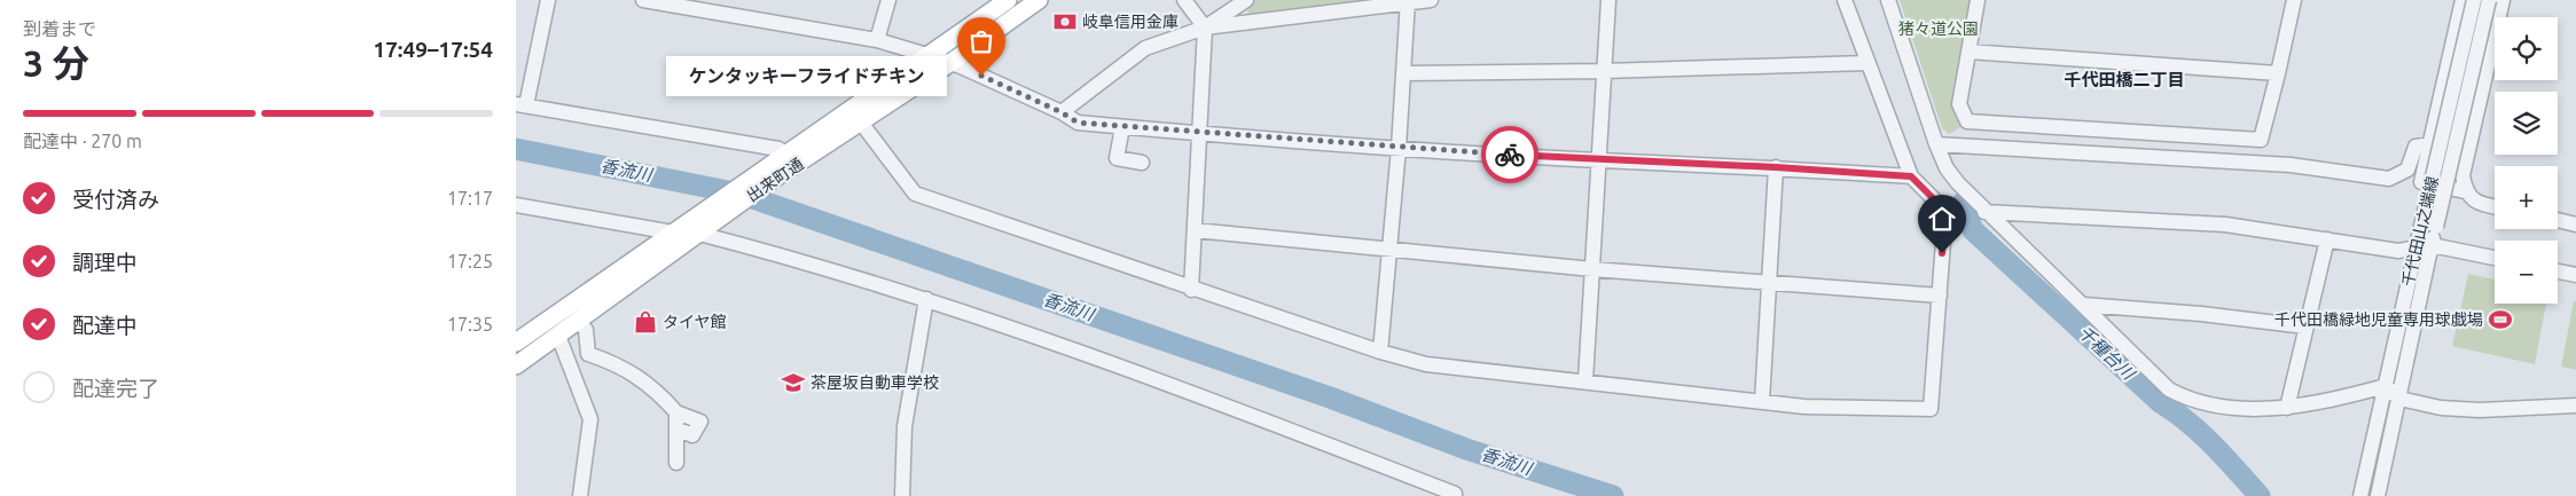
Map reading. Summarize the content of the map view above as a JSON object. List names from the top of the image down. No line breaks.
{"streets":{"main road":["出来町通"],"street":["千代田山之端線"]},"districts":["千代田橋二丁目"],"water":["香流川","千種台川"],"parks":["猪々道公園"],"places":{"bank":["岐阜信用金庫"],"other":["ケンタッキーフライドチキン"],"sports":["千代田橋緑地児童専用球戯場"],"shop":["タイヤ館"],"school or university":["茶屋坂自動車学校"]},"page":{"heading":["3 分","到着まで","17:49–17:54"],"map_buttons":["+","−"],"bubble":"ケンタッキーフライドチキン","bar":"配達中 · 270 m","list":[["受付済み","17:17"],["調理中","17:25"],["配達中","17:35"],"配達完了"]}}
